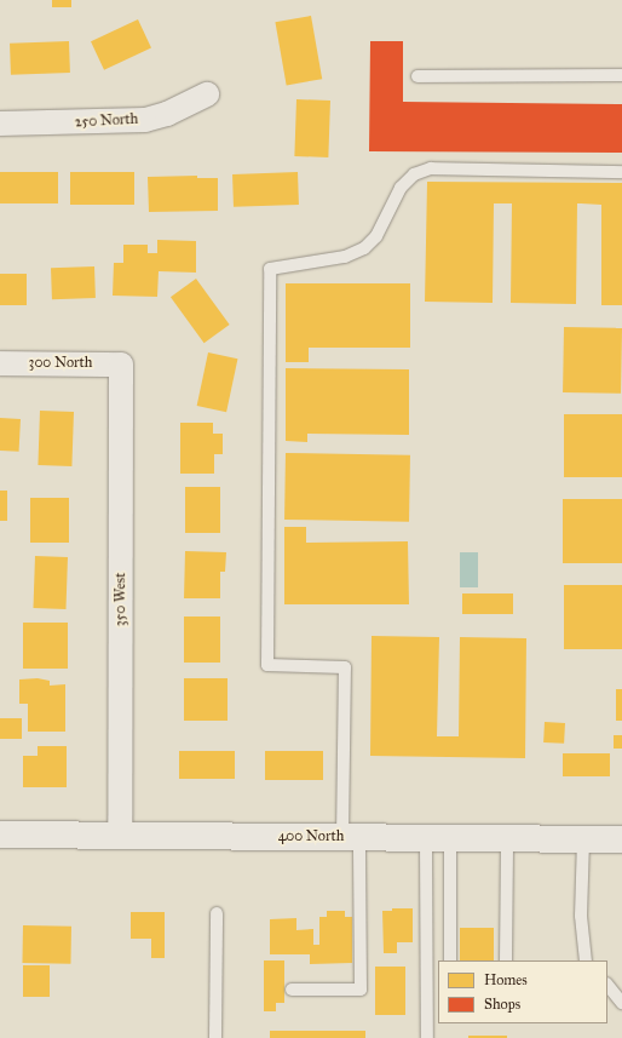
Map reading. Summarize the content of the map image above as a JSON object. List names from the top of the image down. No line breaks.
{"streets":{"main road":["400 North"],"street":["250 North","300 North","350 West"]},"crossings":[["300 North","350 West"],["350 West","400 North"]],"legend":["Homes","Shops"]}
